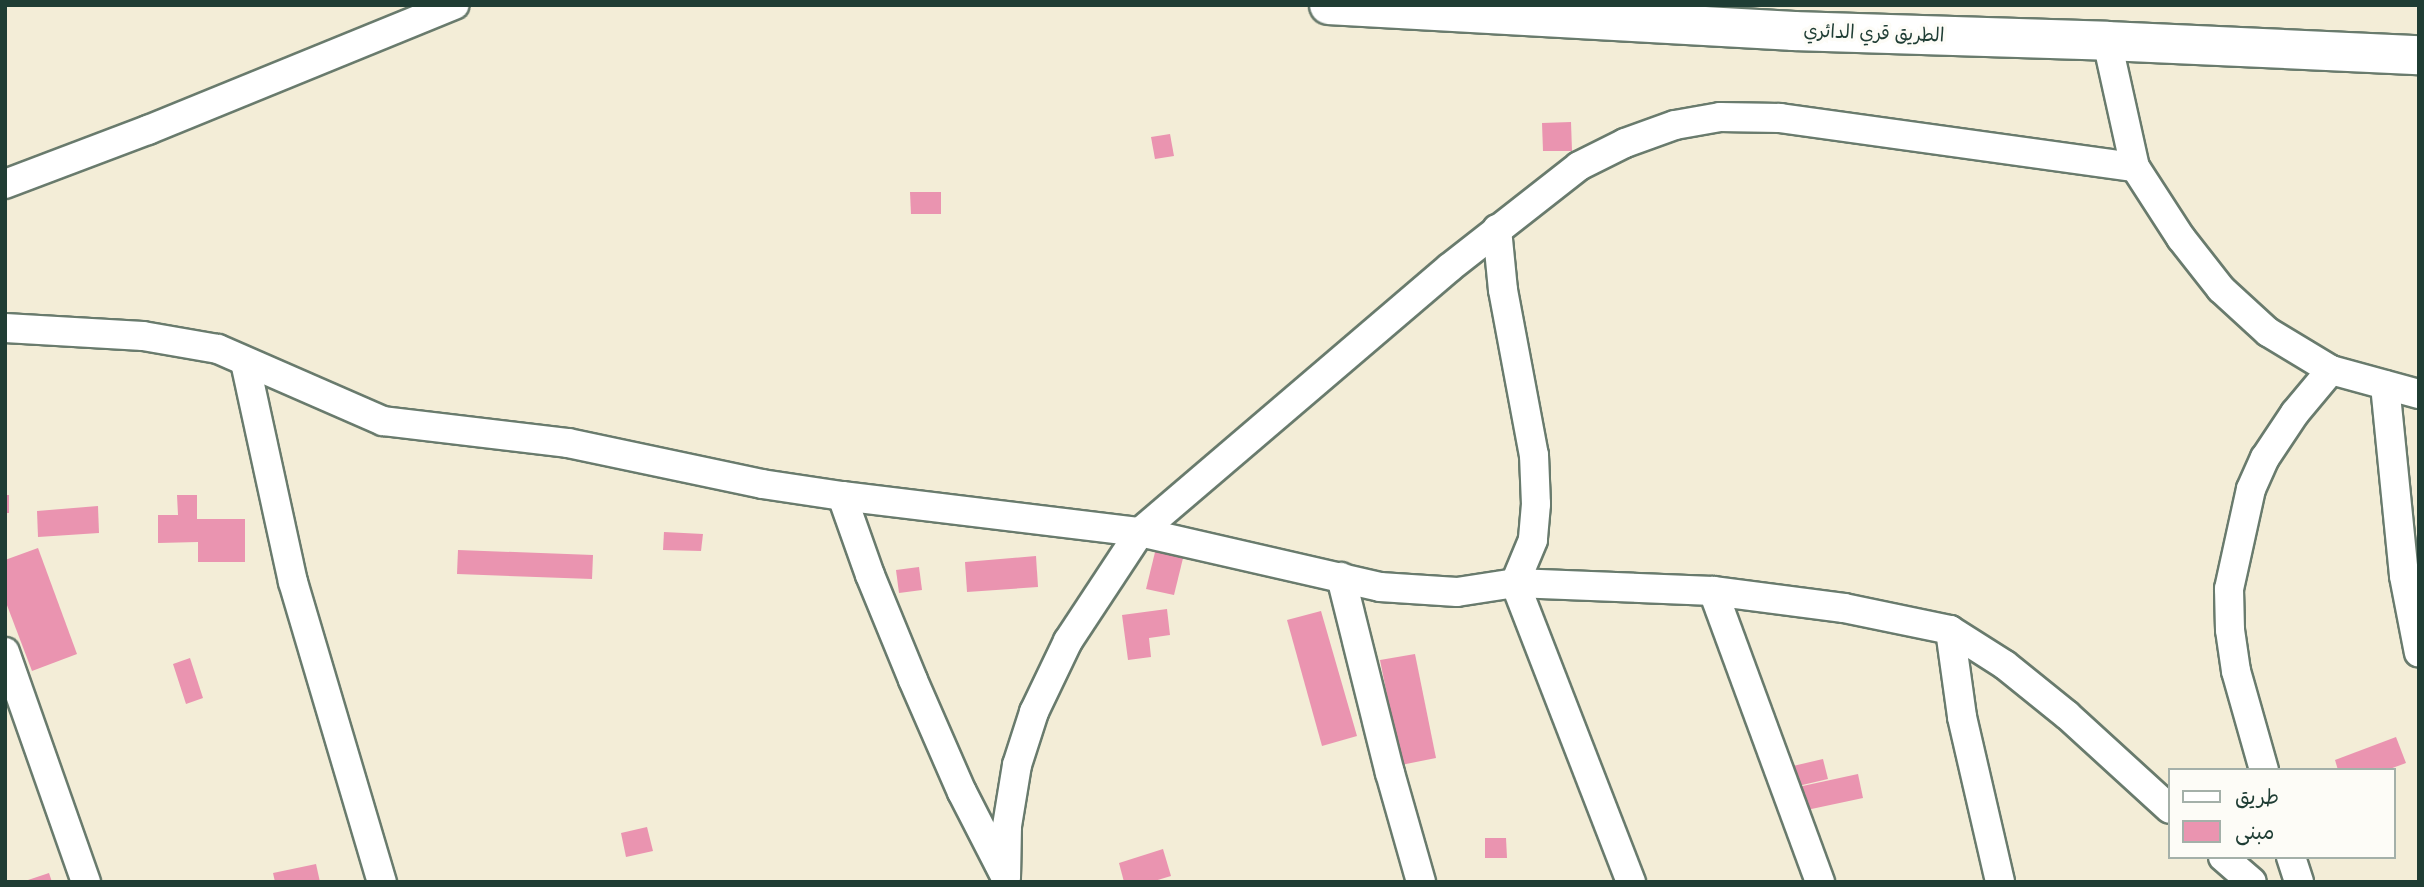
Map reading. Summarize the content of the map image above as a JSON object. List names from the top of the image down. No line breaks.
{"streets":{"highway":["الطريق قري الدائري"]},"legend":["طريق","مبنى"]}
